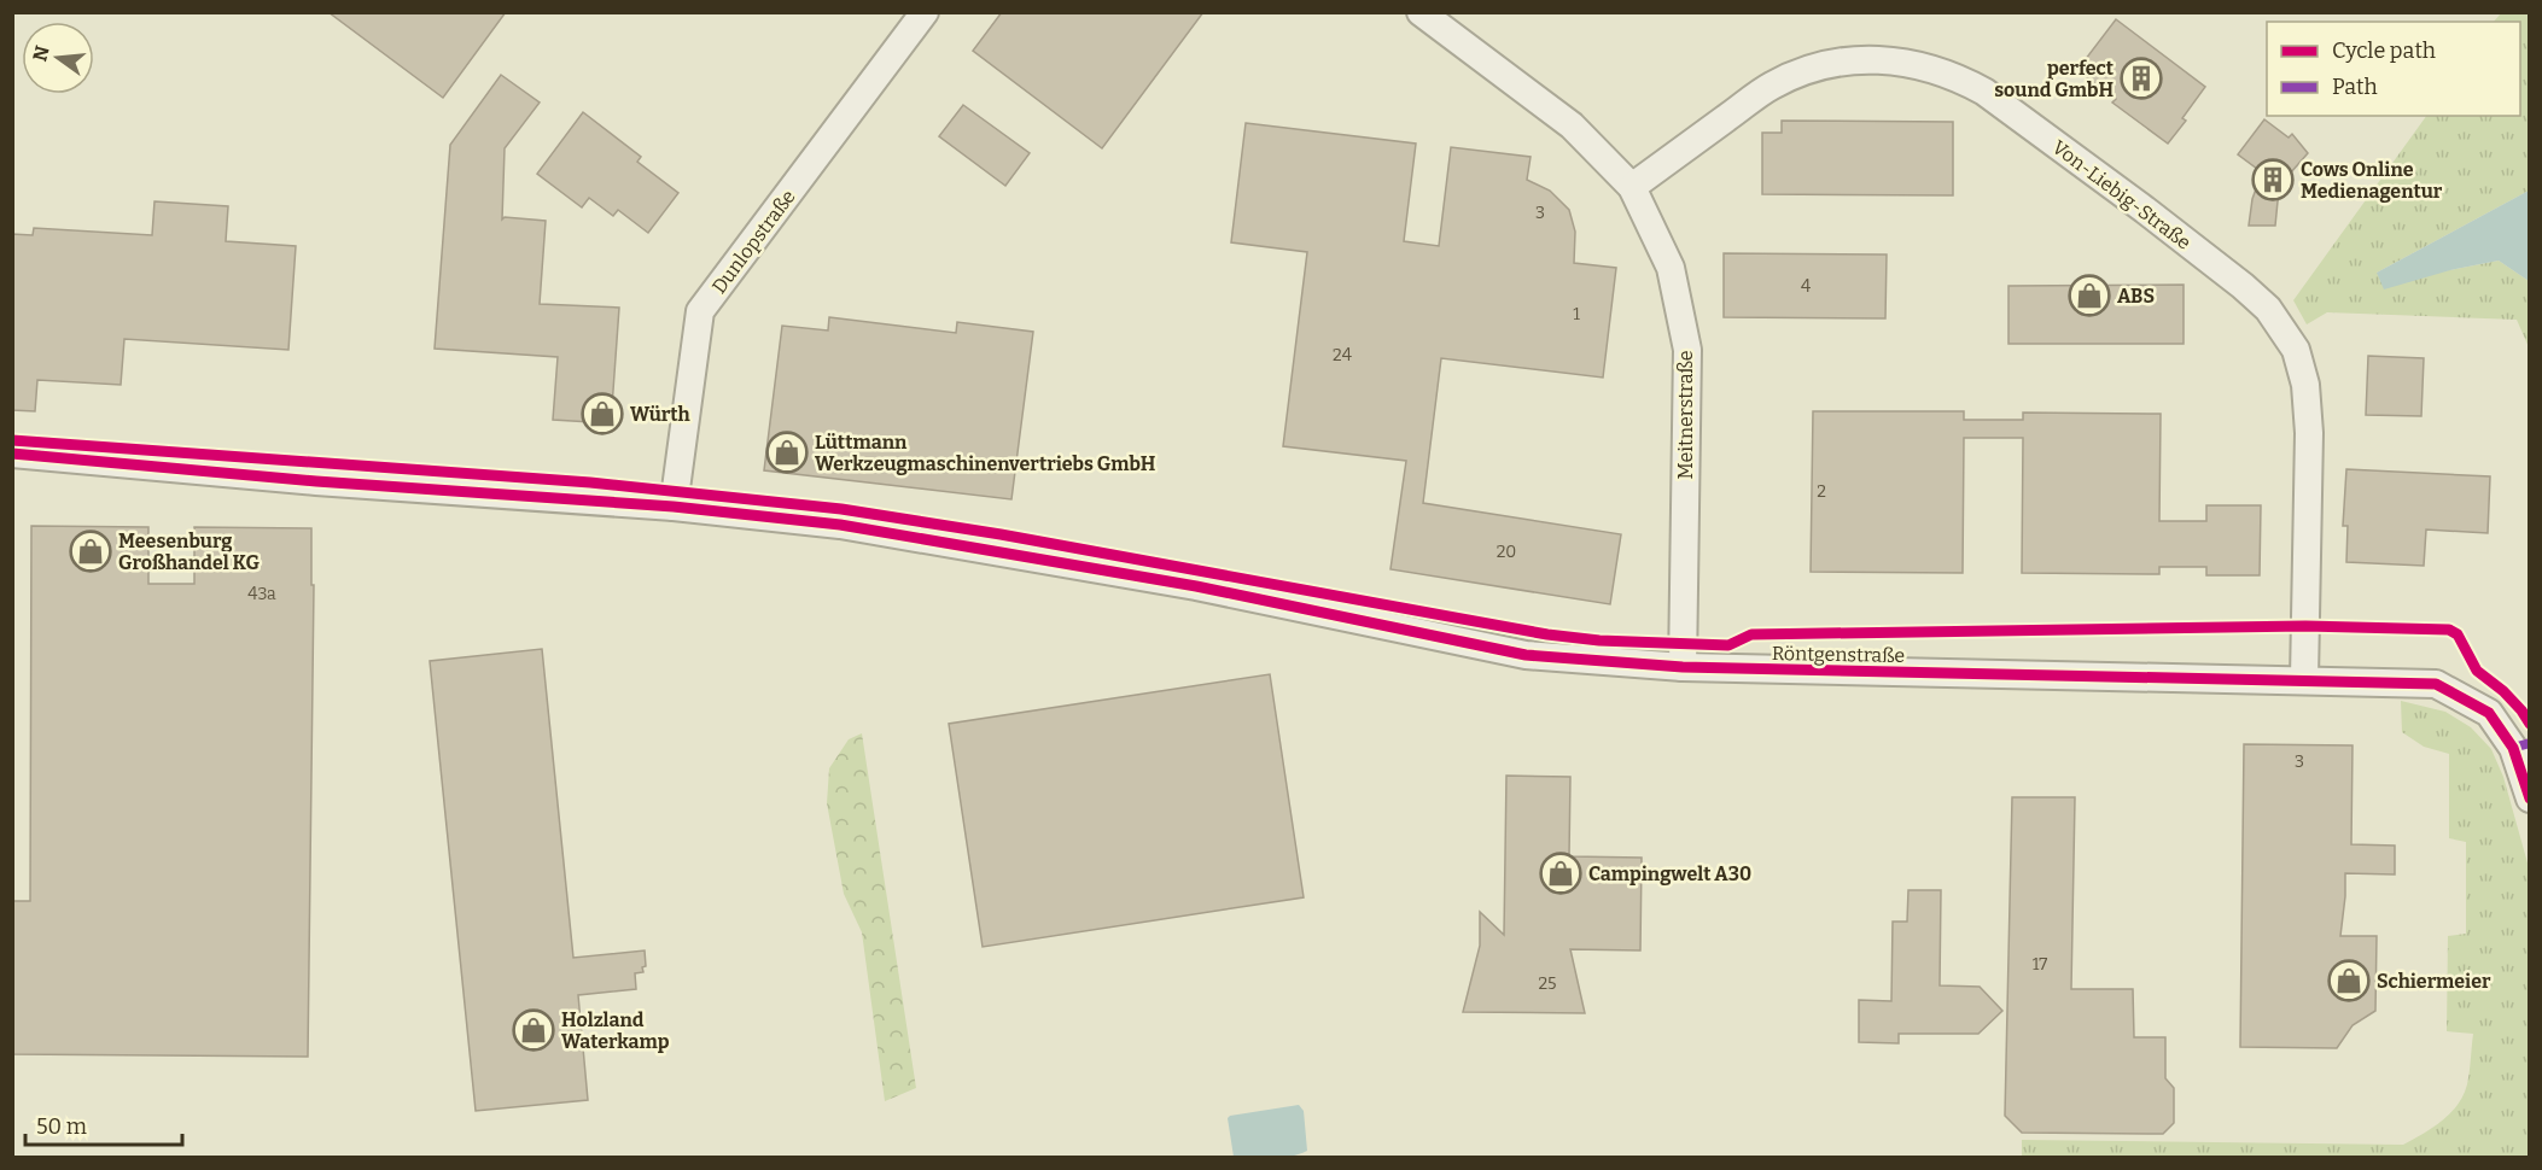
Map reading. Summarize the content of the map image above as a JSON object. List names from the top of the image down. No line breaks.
{"streets":{"street":["Von-Liebig-Straße","Dunlopstraße","Meitnerstraße","Röntgenstraße"]},"crossings":[["Von-Liebig-Straße","Meitnerstraße"],["Von-Liebig-Straße","Röntgenstraße"],["Dunlopstraße","Röntgenstraße"],["Meitnerstraße","Röntgenstraße"]],"places":{"building":["perfect sound GmbH","Cows Online Medienagentur"],"shop":["ABS","Würth","Lüttmann Werkzeugmaschinenvertriebs GmbH","Meesenburg Großhandel KG","Campingwelt A30","Schiermeier","Holzland Waterkamp"]},"house_numbers":["3","4","1","24","2","20","43a","3","17","25"],"legend":["Cycle path","Path"],"scale_bar":"50 m","north":"left"}
